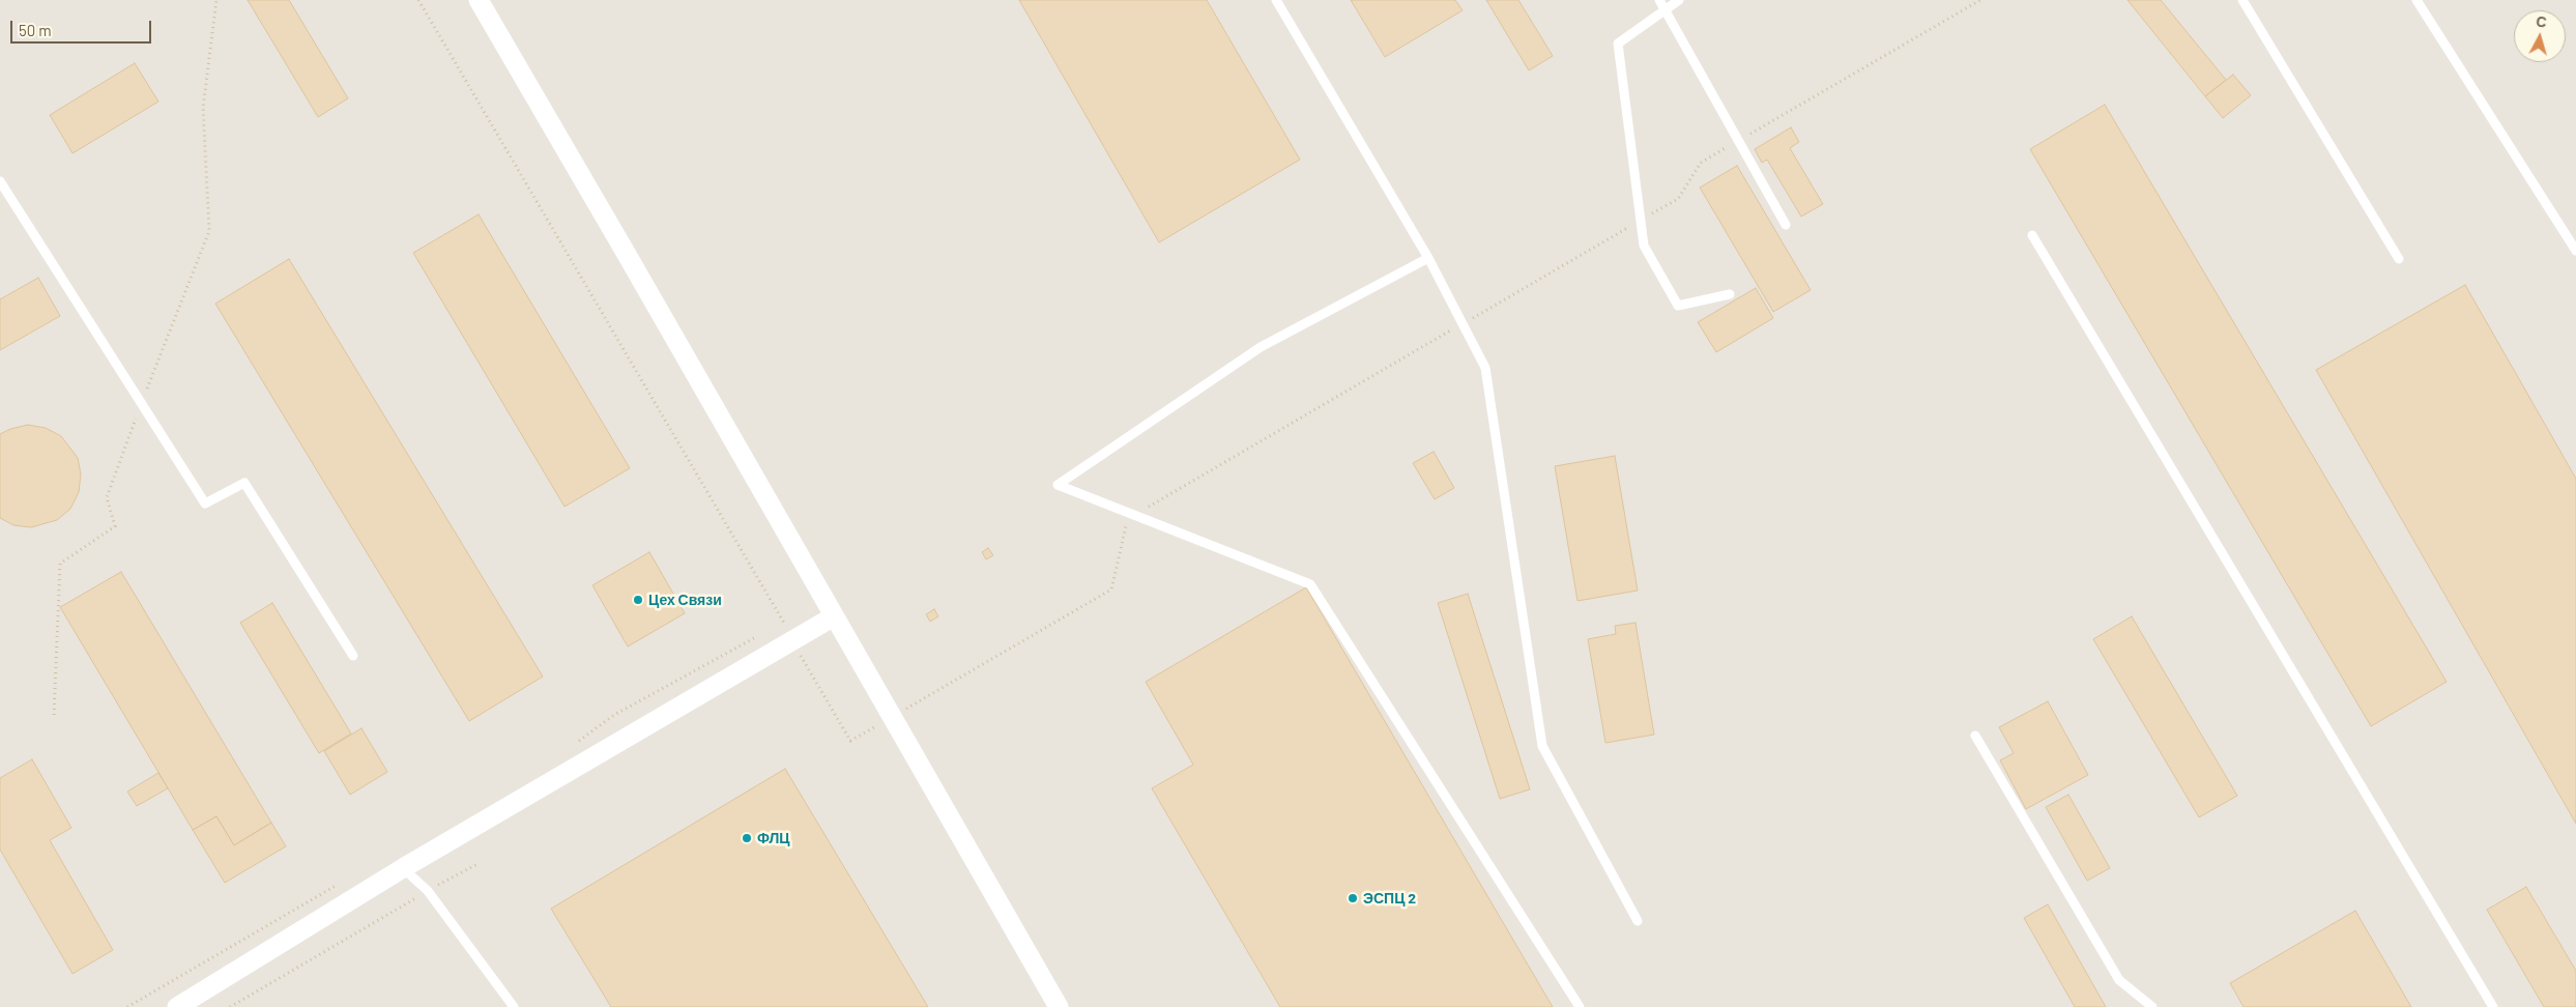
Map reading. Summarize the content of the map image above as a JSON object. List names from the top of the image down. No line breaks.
{"places":["Цех Связи","ФЛЦ","ЭСПЦ 2"],"scale_bar":"50 m","north":"top"}
